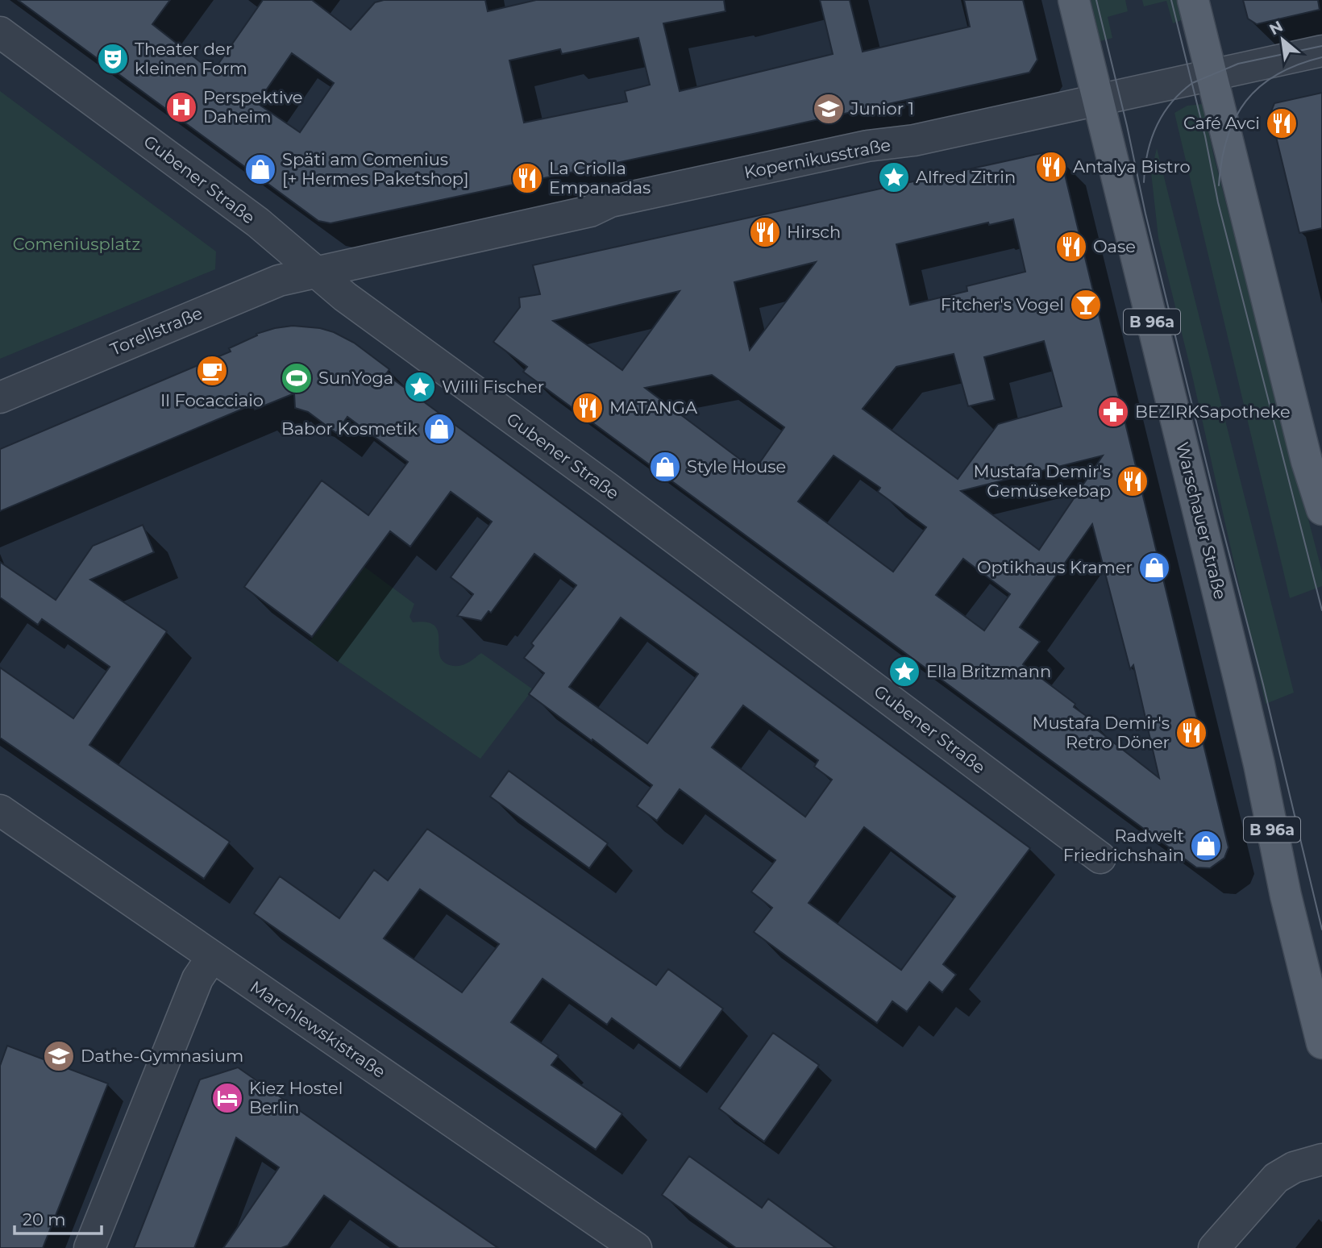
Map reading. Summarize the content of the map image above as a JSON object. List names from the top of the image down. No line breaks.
{"streets":{"main road":["B 96a","Warschauer Straße"],"street":["Kopernikusstraße","Gubener Straße","Torellstraße","Marchlewskistraße"]},"crossings":[["Kopernikusstraße","Gubener Straße"],["Kopernikusstraße","Torellstraße"],["Kopernikusstraße","Warschauer Straße"],["Gubener Straße","Torellstraße"]],"parks":["Comeniusplatz"],"places":{"theatre":["Theater der kleinen Form"],"hospital":["Perspektive Daheim"],"school or university":["Junior 1","Dathe-Gymnasium"],"restaurant":["Café Avci","Antalya Bistro","La Criolla Empanadas","Hirsch","Oase","MATANGA","Mustafa Demir's Gemüsekebap","Mustafa Demir's Retro Döner"],"shop":["Späti am Comenius [+ Hermes Paketshop]","Babor Kosmetik","Style House","Optikhaus Kramer","Radwelt Friedrichshain"],"place":["Alfred Zitrin","Willi Fischer","Ella Britzmann"],"bar":["Fitcher's Vogel"],"cafe":["Il Focacciaio"],"sports":["SunYoga"],"pharmacy":["BEZIRKSapotheke"],"hotel":["Kiez Hostel Berlin"]},"scale_bar":"20 m","north":"top left"}
